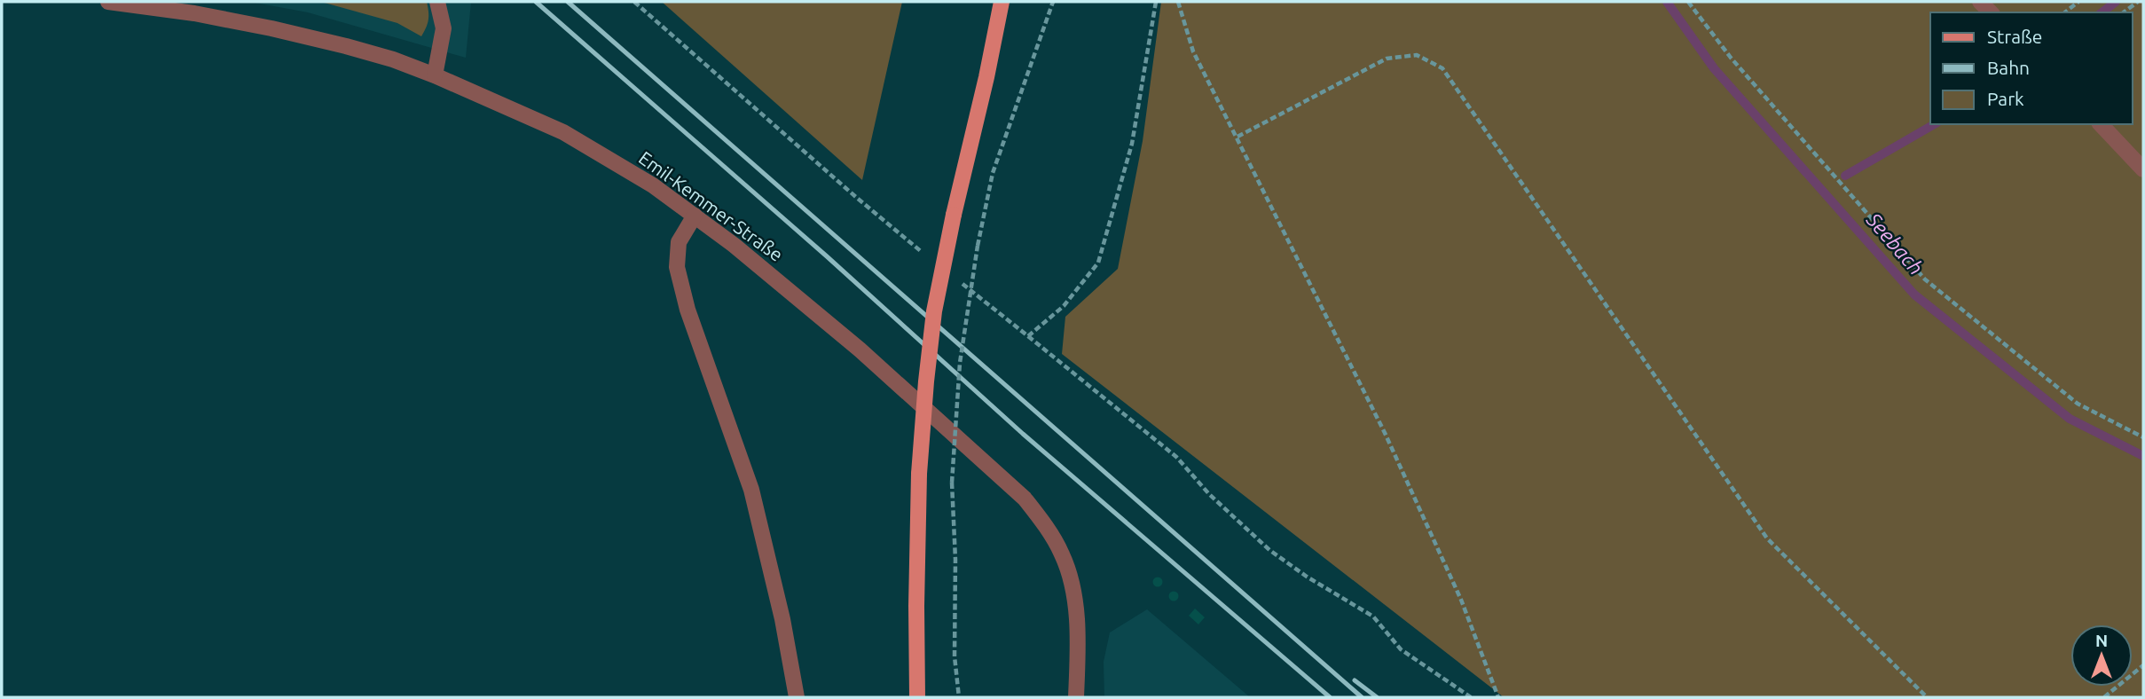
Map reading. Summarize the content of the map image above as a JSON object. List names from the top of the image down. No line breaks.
{"streets":{"street":["Emil-Kemmer-Straße"]},"water":["Seebach"],"legend":["Straße","Bahn","Park"],"north":"top"}
